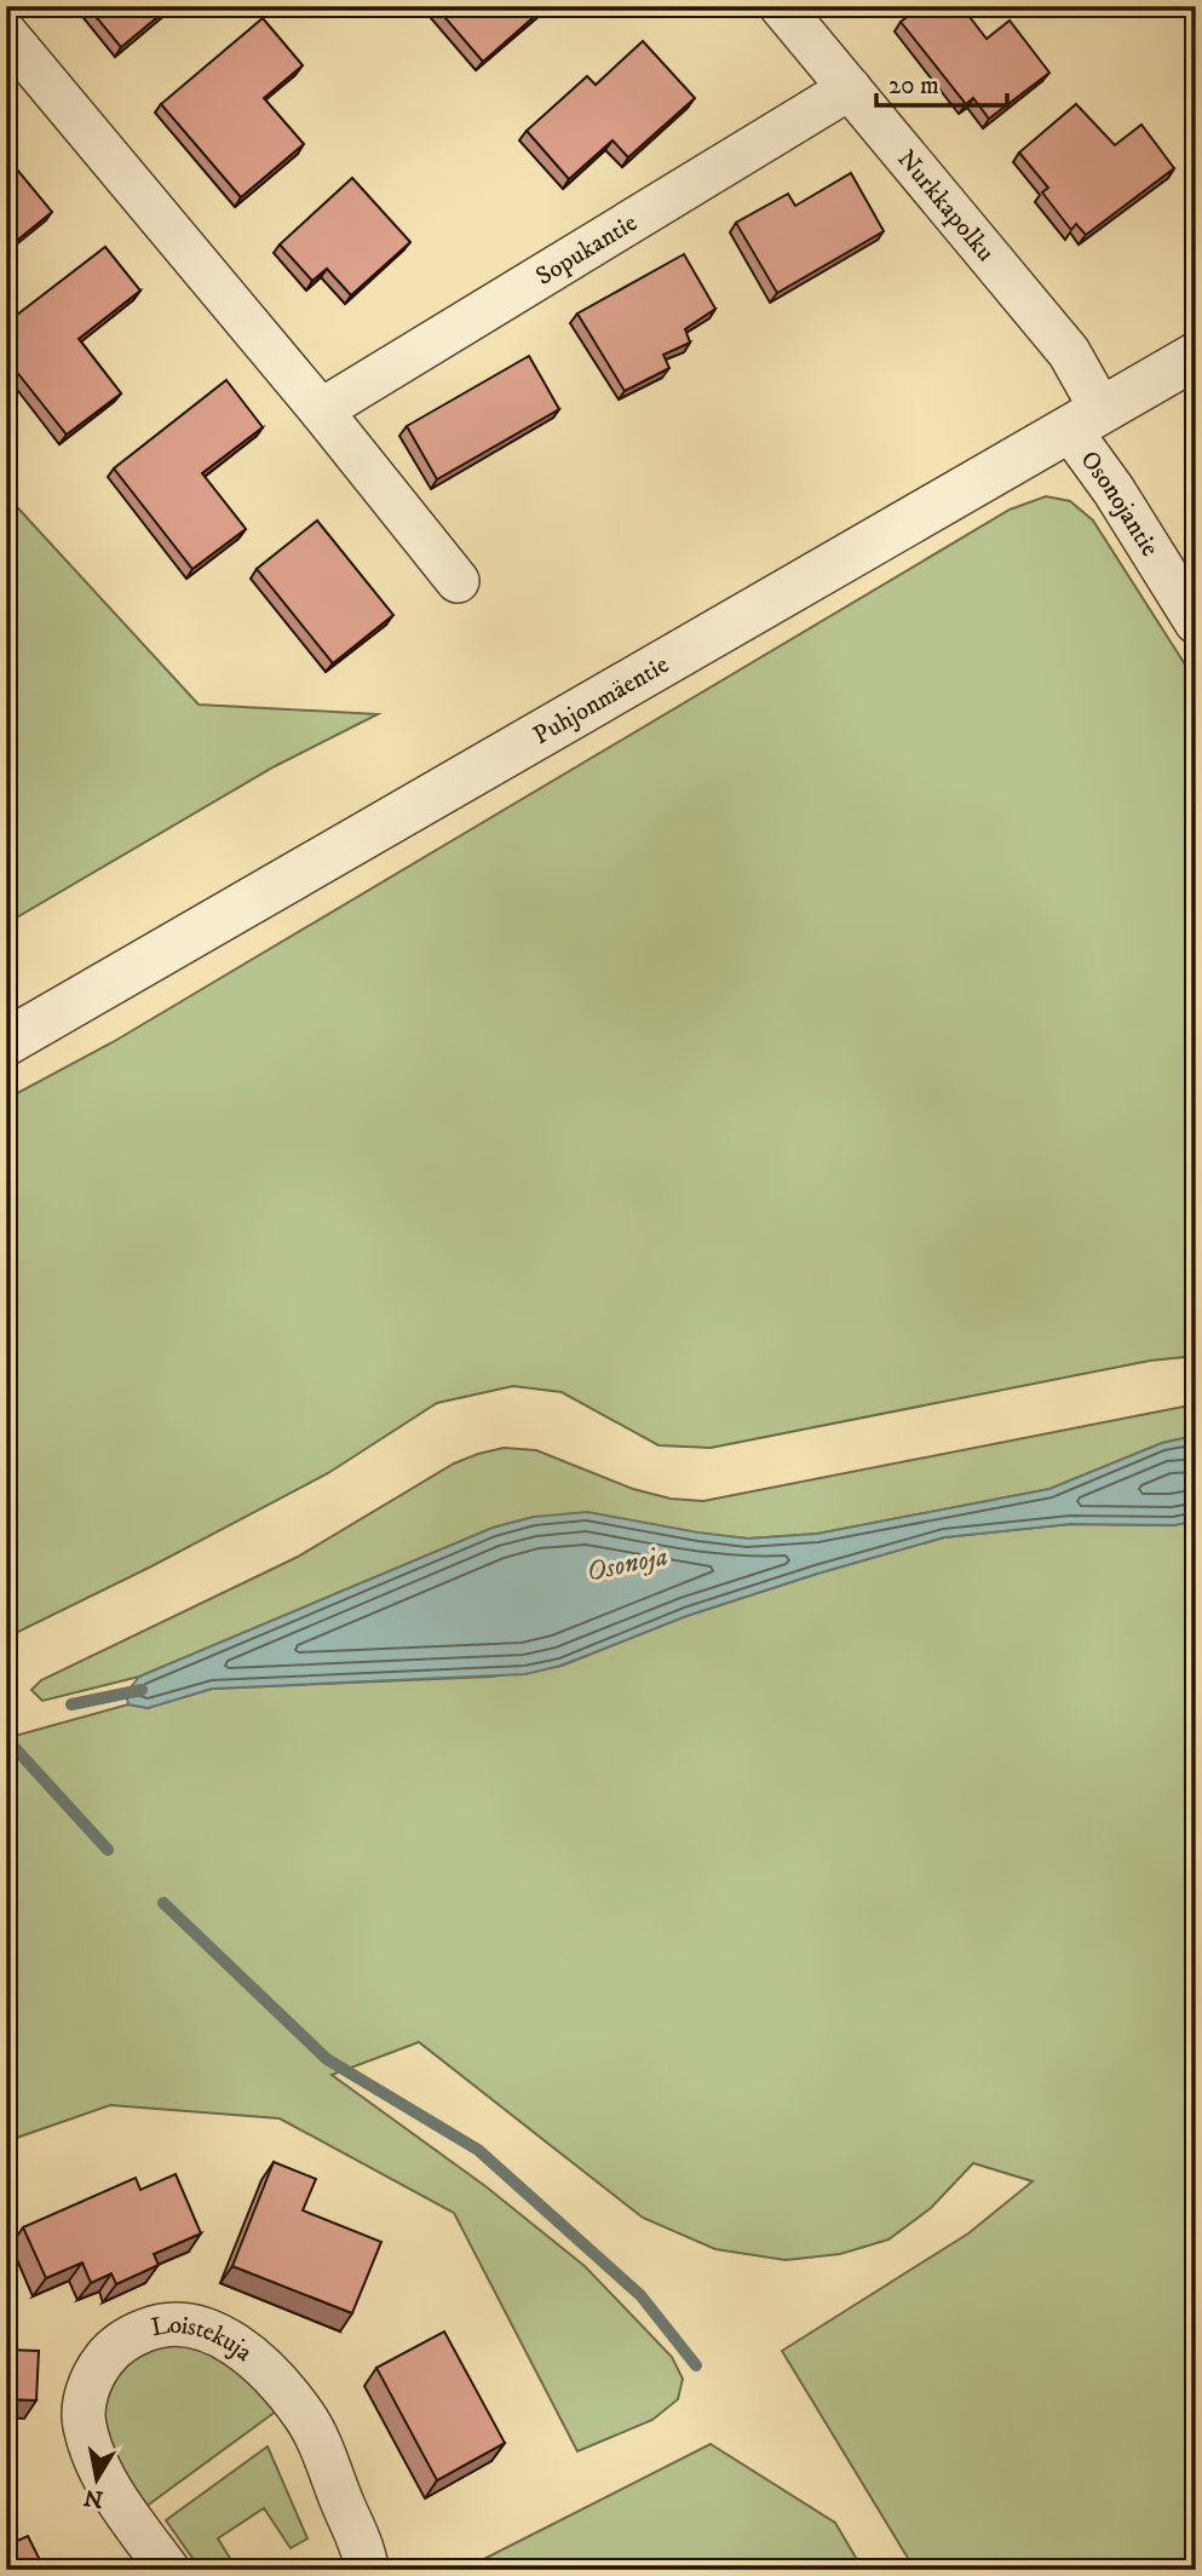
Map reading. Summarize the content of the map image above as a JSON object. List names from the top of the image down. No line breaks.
{"streets":{"street":["Nurkkapolku","Sopukantie","Osonojantie","Puhjonmäentie","Loistekuja"]},"crossings":[["Nurkkapolku","Sopukantie"],["Nurkkapolku","Osonojantie"],["Nurkkapolku","Puhjonmäentie"],["Osonojantie","Puhjonmäentie"]],"water":["Osonoja"],"scale_bar":"20 m","north":"bottom"}
